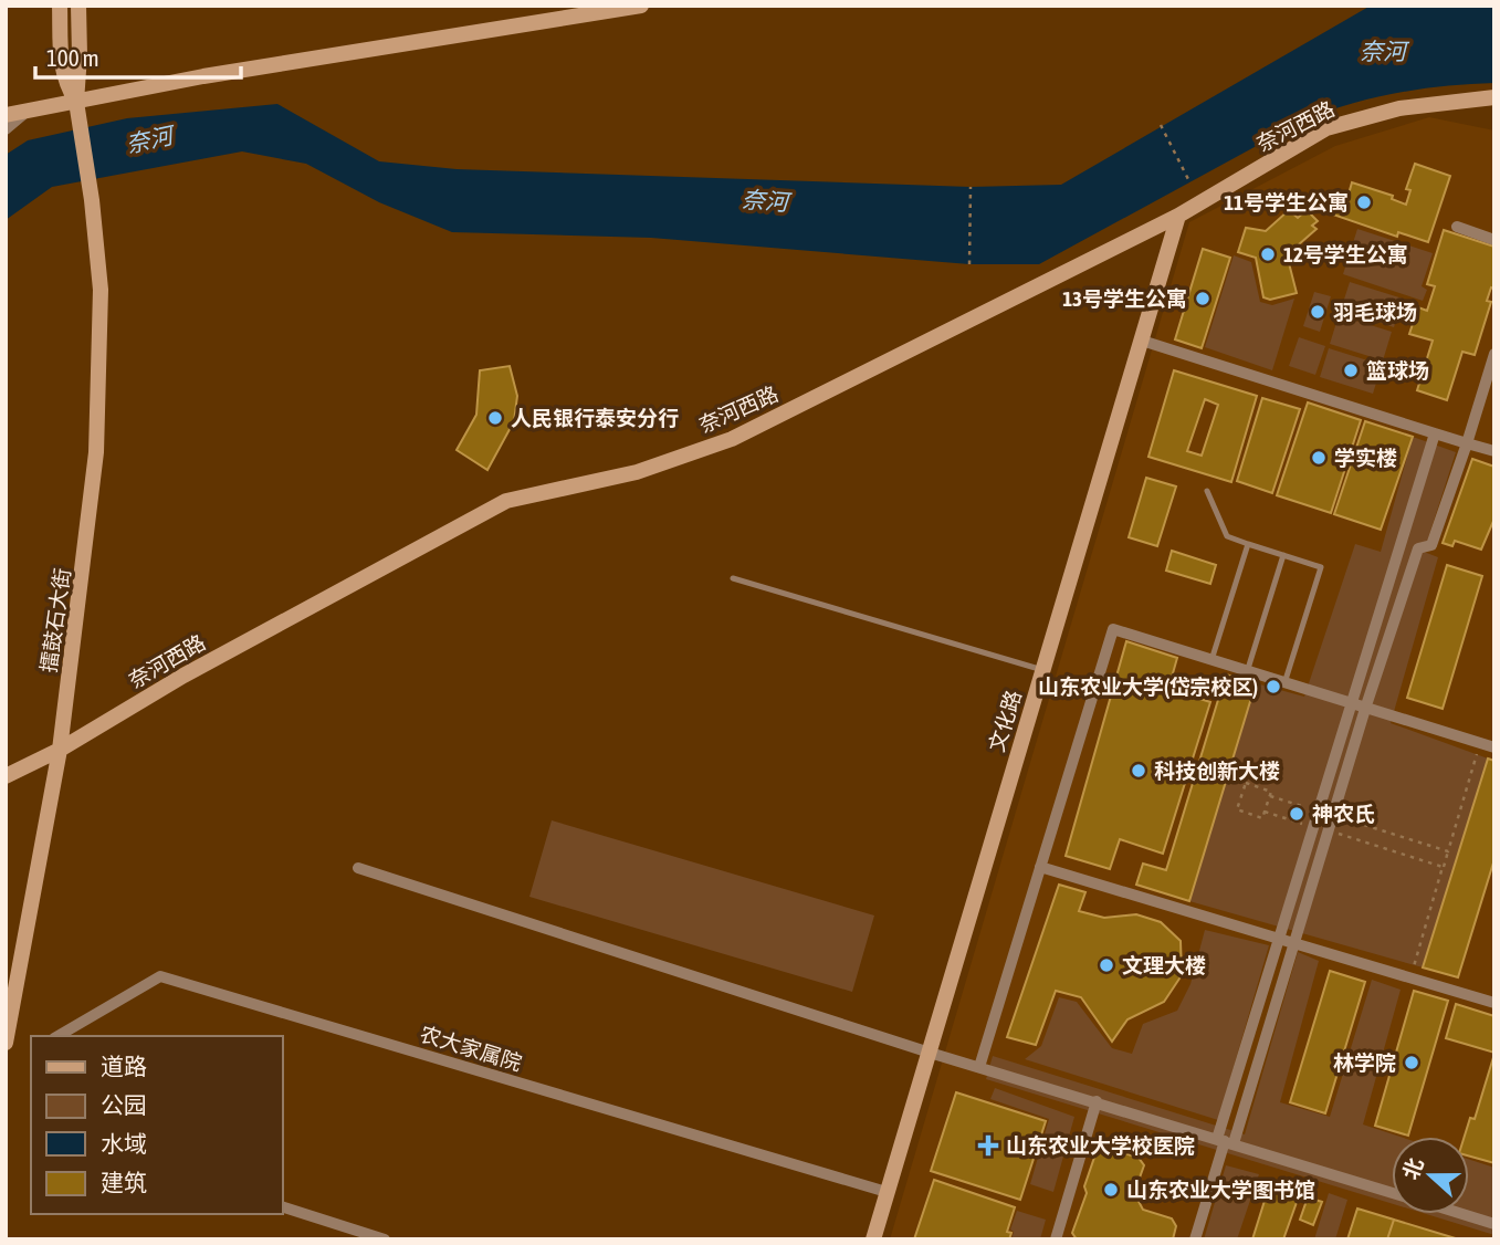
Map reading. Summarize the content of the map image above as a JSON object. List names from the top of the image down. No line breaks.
{"streets":{"street":["奈河西路","擂鼓石大街","文化路","农大家属院"]},"crossings":[["奈河西路","擂鼓石大街"],["奈河西路","文化路"],["文化路","农大家属院"]],"water":["奈河"],"places":{"other":["11号学生公寓","12号学生公寓","13号学生公寓","羽毛球场","篮球场","人民银行泰安分行","学实楼","山东农业大学(岱宗校区)","科技创新大楼","神农氏","文理大楼","林学院","山东农业大学图书馆"],"health":["山东农业大学校医院"]},"legend":["道路","公园","水域","建筑"],"scale_bar":"100 m","north":"left"}
